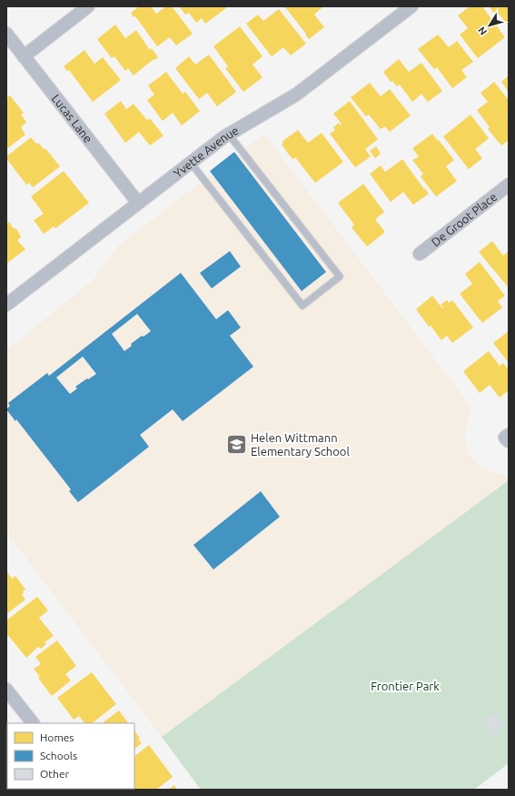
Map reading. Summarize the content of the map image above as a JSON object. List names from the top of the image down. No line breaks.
{"streets":{"street":["Lucas Lane","Yvette Avenue","De Groot Place"]},"crossings":[["Lucas Lane","Yvette Avenue"]],"parks":["Frontier Park"],"places":{"school or university":["Helen Wittmann Elementary School"]},"legend":["Homes","Schools","Other"],"north":"bottom left"}
